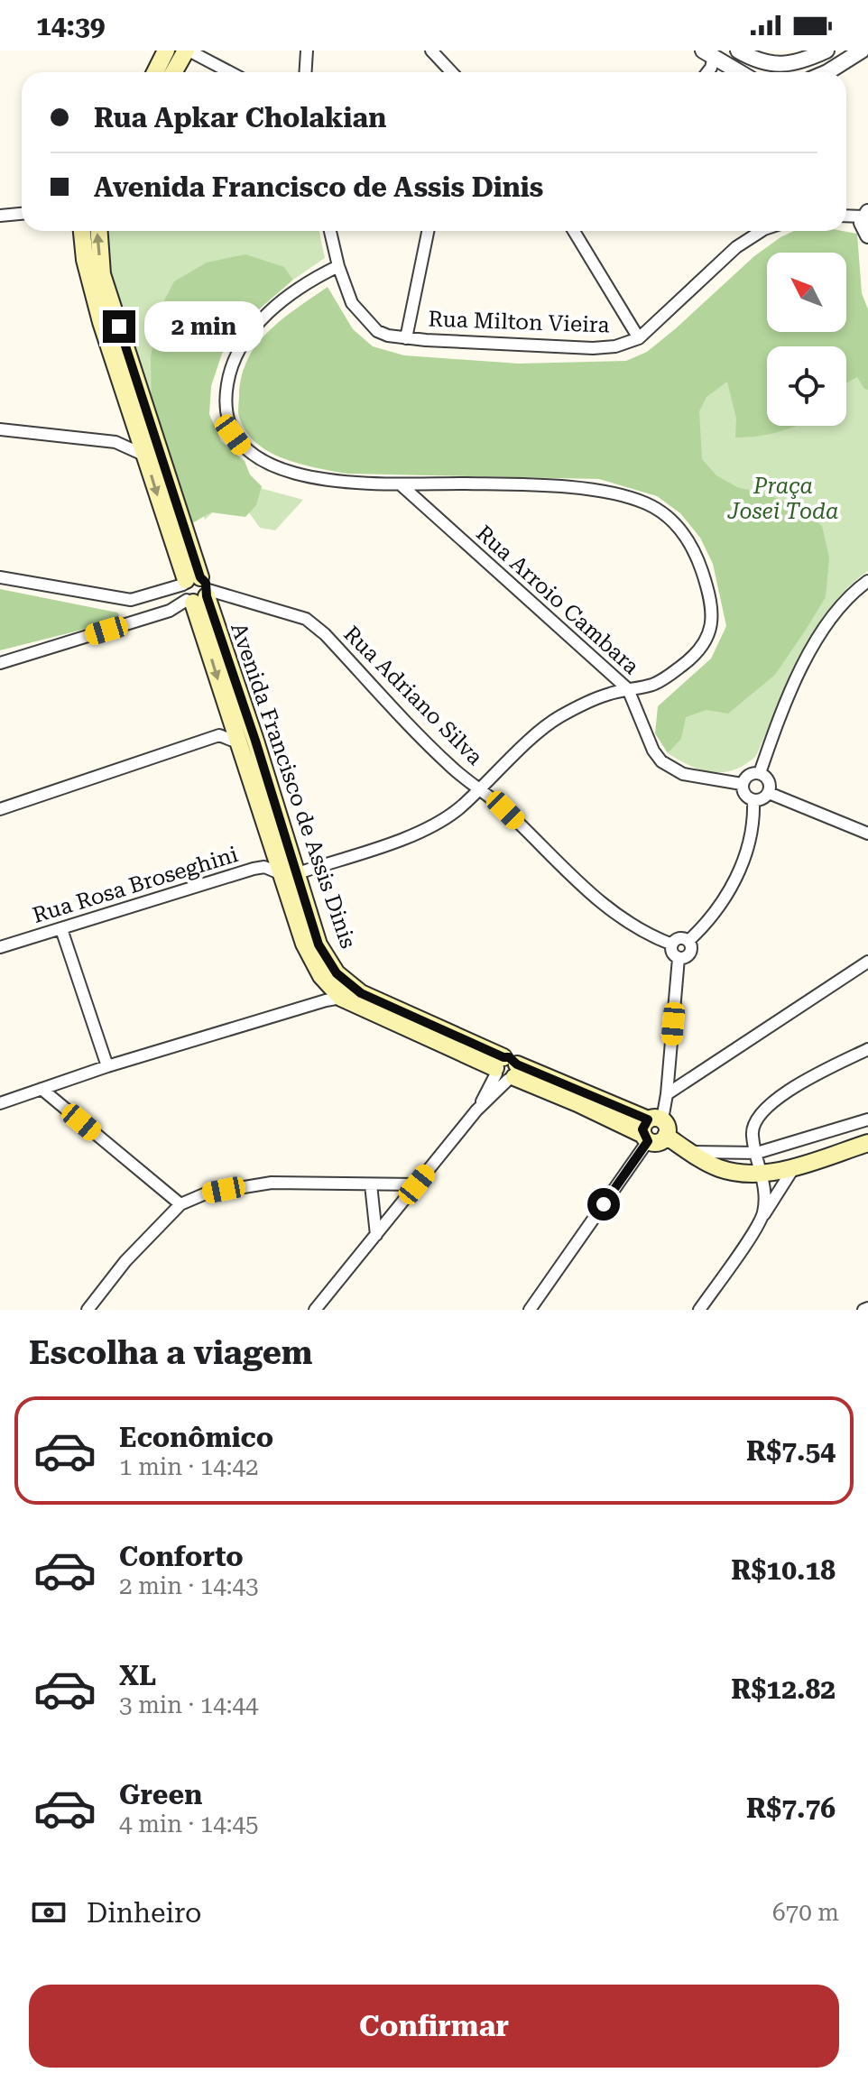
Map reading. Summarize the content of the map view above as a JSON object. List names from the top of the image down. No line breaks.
{"streets":{"main road":["Avenida Francisco de Assis Dinis"],"street":["Rua Milton Vieira","Rua Arroio Cambara","Rua Adriano Silva","Rua Rosa Broseghini"]},"crossings":[["Rua Adriano Silva","Avenida Francisco de Assis Dinis"],["Avenida Francisco de Assis Dinis","Rua Rosa Broseghini"]],"parks":["Praça Josei Toda"],"north":"top left","page":{"status":"14:39","banner":["Rua Apkar Cholakian","Avenida Francisco de Assis Dinis"],"bubble":"2 min","heading":"Escolha a viagem","list":[{"name":"Econômico","note":"1 min · 14:42","value":"R$7.54"},{"name":"Conforto","note":"2 min · 14:43","value":"R$10.18"},{"name":"XL","note":"3 min · 14:44","value":"R$12.82"},{"name":"Green","note":"4 min · 14:45","value":"R$7.76"}],"pay":["Dinheiro","670 m"],"buttons":"Confirmar"}}
